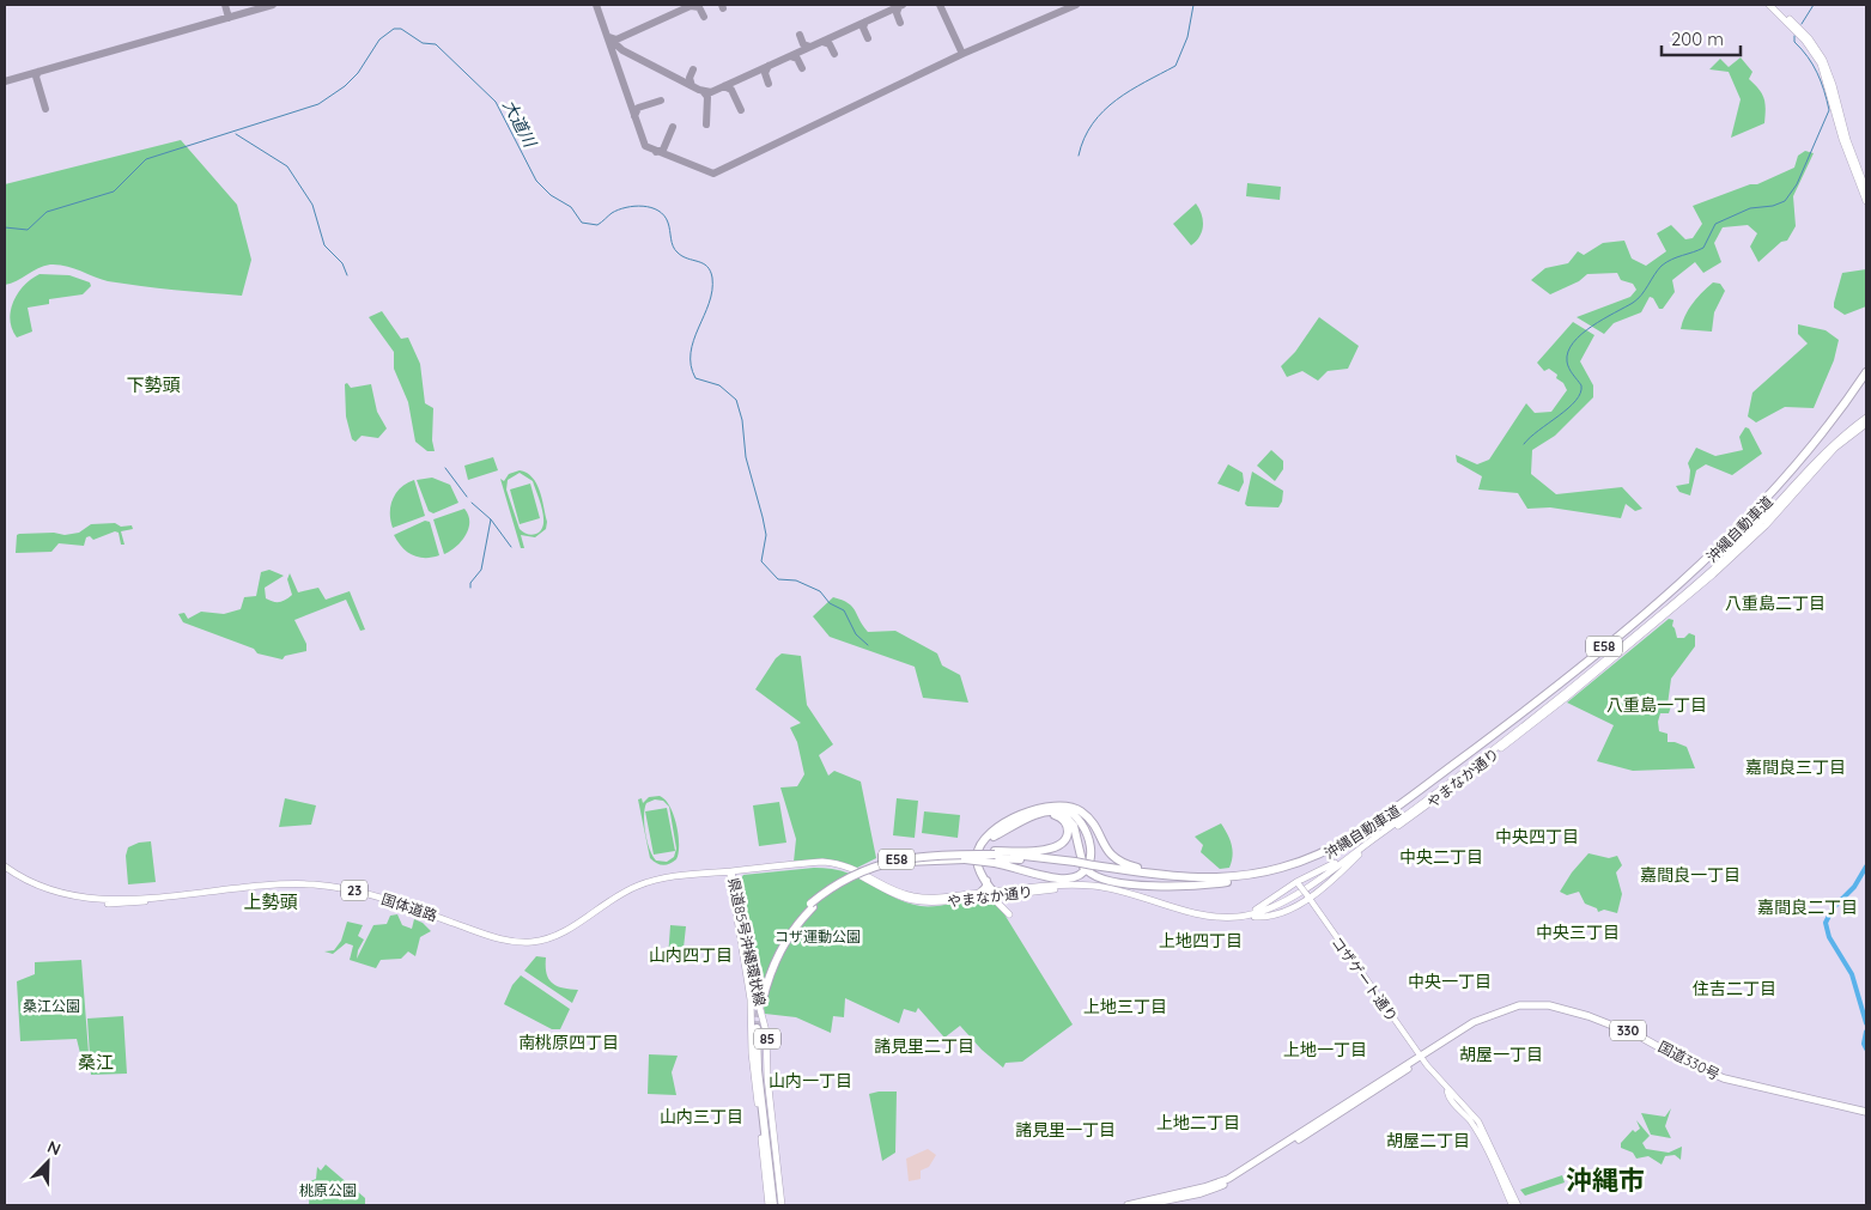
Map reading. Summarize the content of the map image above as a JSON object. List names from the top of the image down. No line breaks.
{"streets":{"highway":["沖縄自動車道","E58","330","国道330号"],"main road":["やまなか通り","23","国体道路","県道85号沖縄環状線","コザゲート通り","85"]},"crossings":[["やまなか通り","国体道路"],["やまなか通り","県道85号沖縄環状線"],["国体道路","県道85号沖縄環状線"],["コザゲート通り","国道330号"]],"districts":["下勢頭","八重島二丁目","八重島一丁目","嘉間良三丁目","中央四丁目","中央二丁目","嘉間良一丁目","上勢頭","嘉間良二丁目","中央三丁目","上地四丁目","山内四丁目","中央一丁目","住吉二丁目","上地三丁目","南桃原四丁目","諸見里二丁目","上地一丁目","胡屋一丁目","桑江","山内一丁目","山内三丁目","上地二丁目","諸見里一丁目","胡屋二丁目","沖縄市"],"water":["大道川"],"parks":["コザ運動公園","桑江公園","桃原公園"],"scale_bar":"200 m","north":"top right"}
